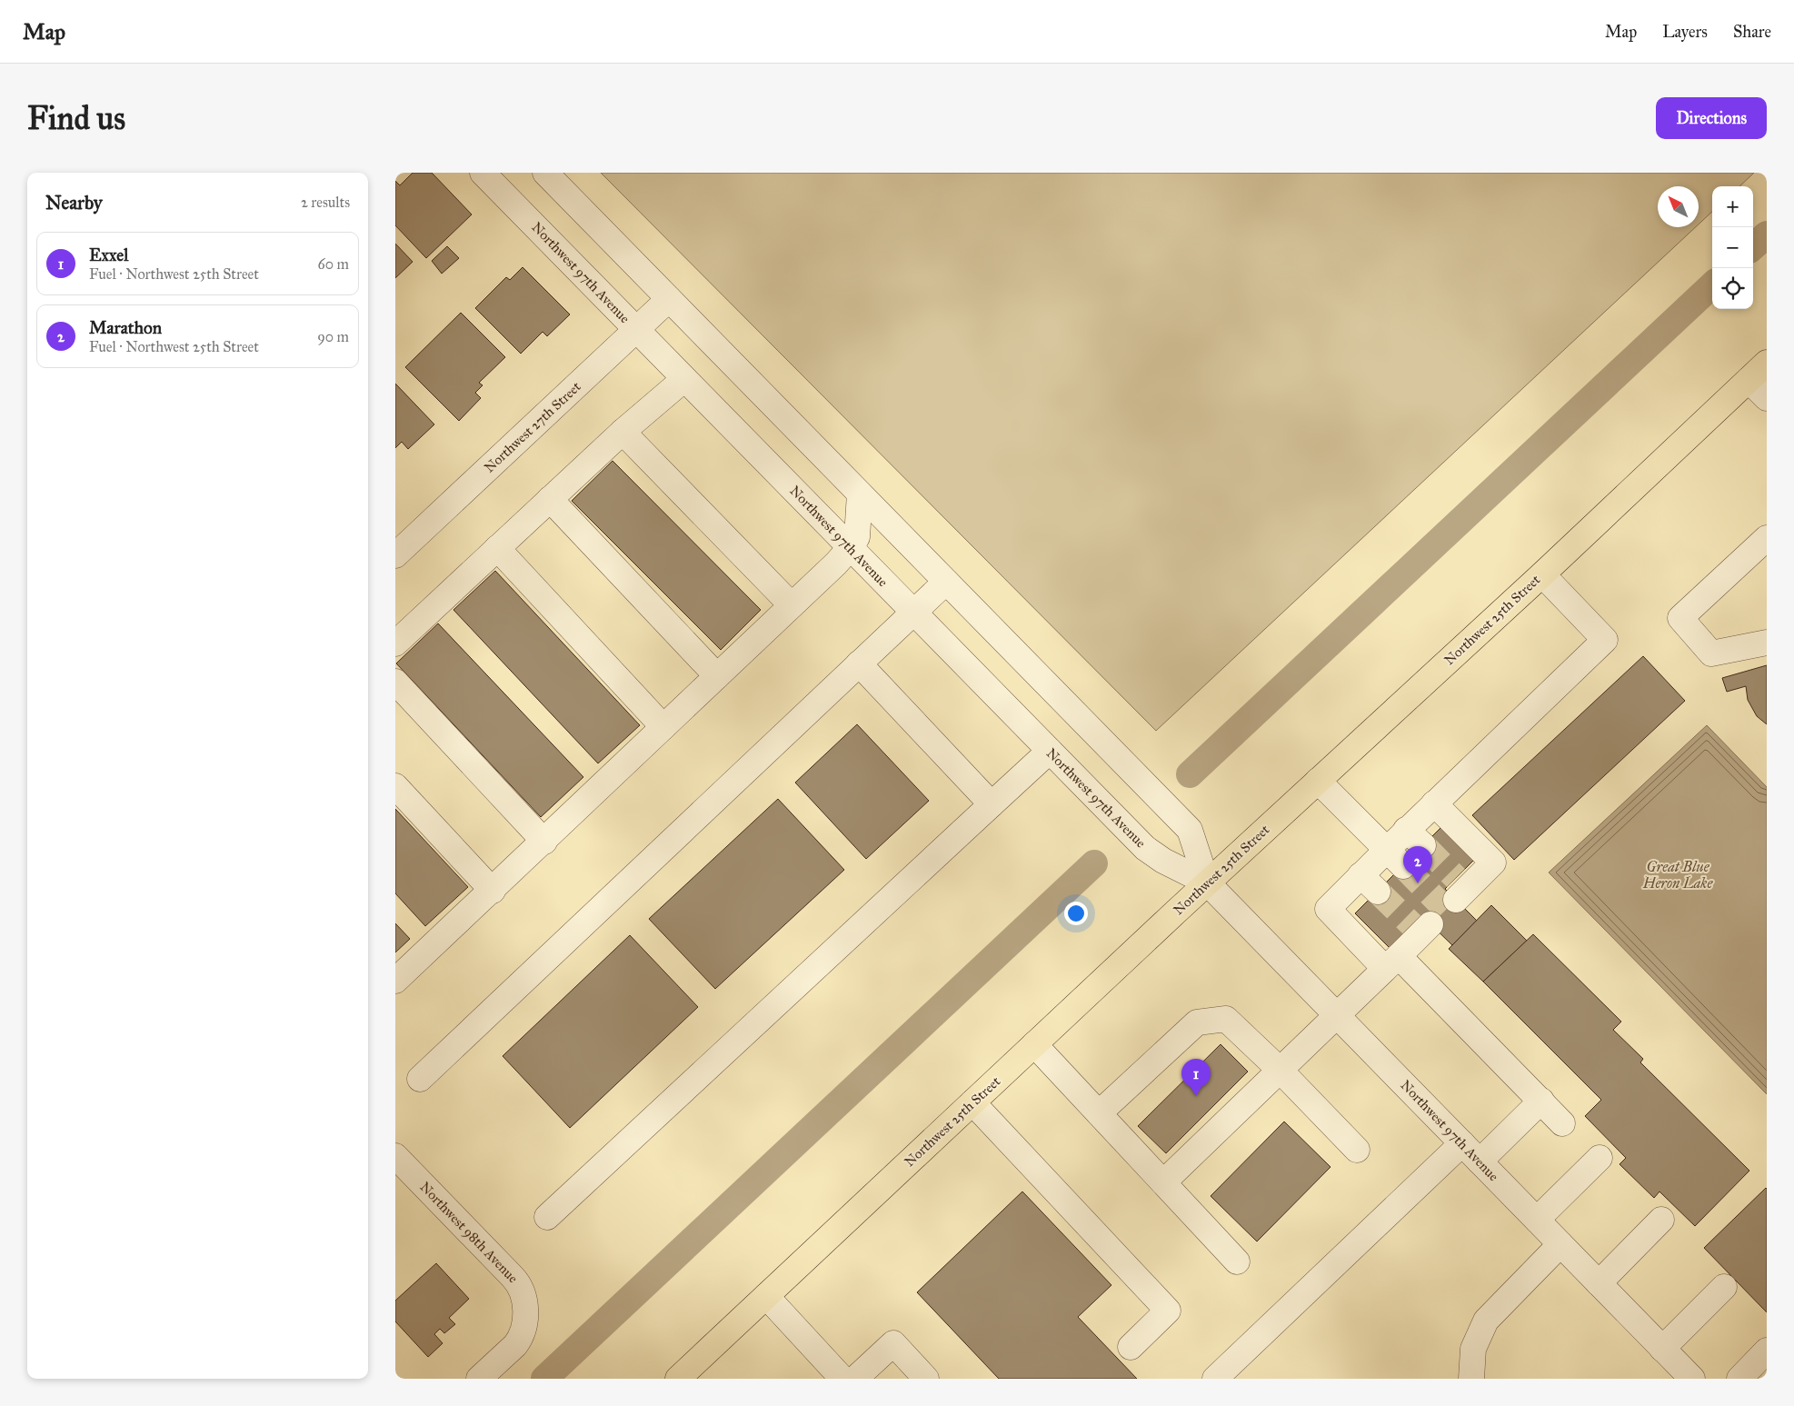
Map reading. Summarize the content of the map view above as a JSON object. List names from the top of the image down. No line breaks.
{"streets":{"main road":["Northwest 25th Street"],"street":["Northwest 97th Avenue","Northwest 27th Street","Northwest 98th Avenue"]},"crossings":[["Northwest 97th Avenue","Northwest 27th Street"],["Northwest 97th Avenue","Northwest 25th Street"]],"water":["Great Blue Heron Lake"],"north":"top left","page":{"header":"Map","nav":["Map","Layers","Share"],"buttons":"Directions","title":"Find us","heading":["Nearby","2 results"],"map_buttons":["+","−"],"list":[{"mark":"1","name":"Exxel","note":"Fuel · Northwest 25th Street","value":"60 m"},{"mark":"2","name":"Marathon","note":"Fuel · Northwest 25th Street","value":"90 m"}],"pins":["2","1"]}}
